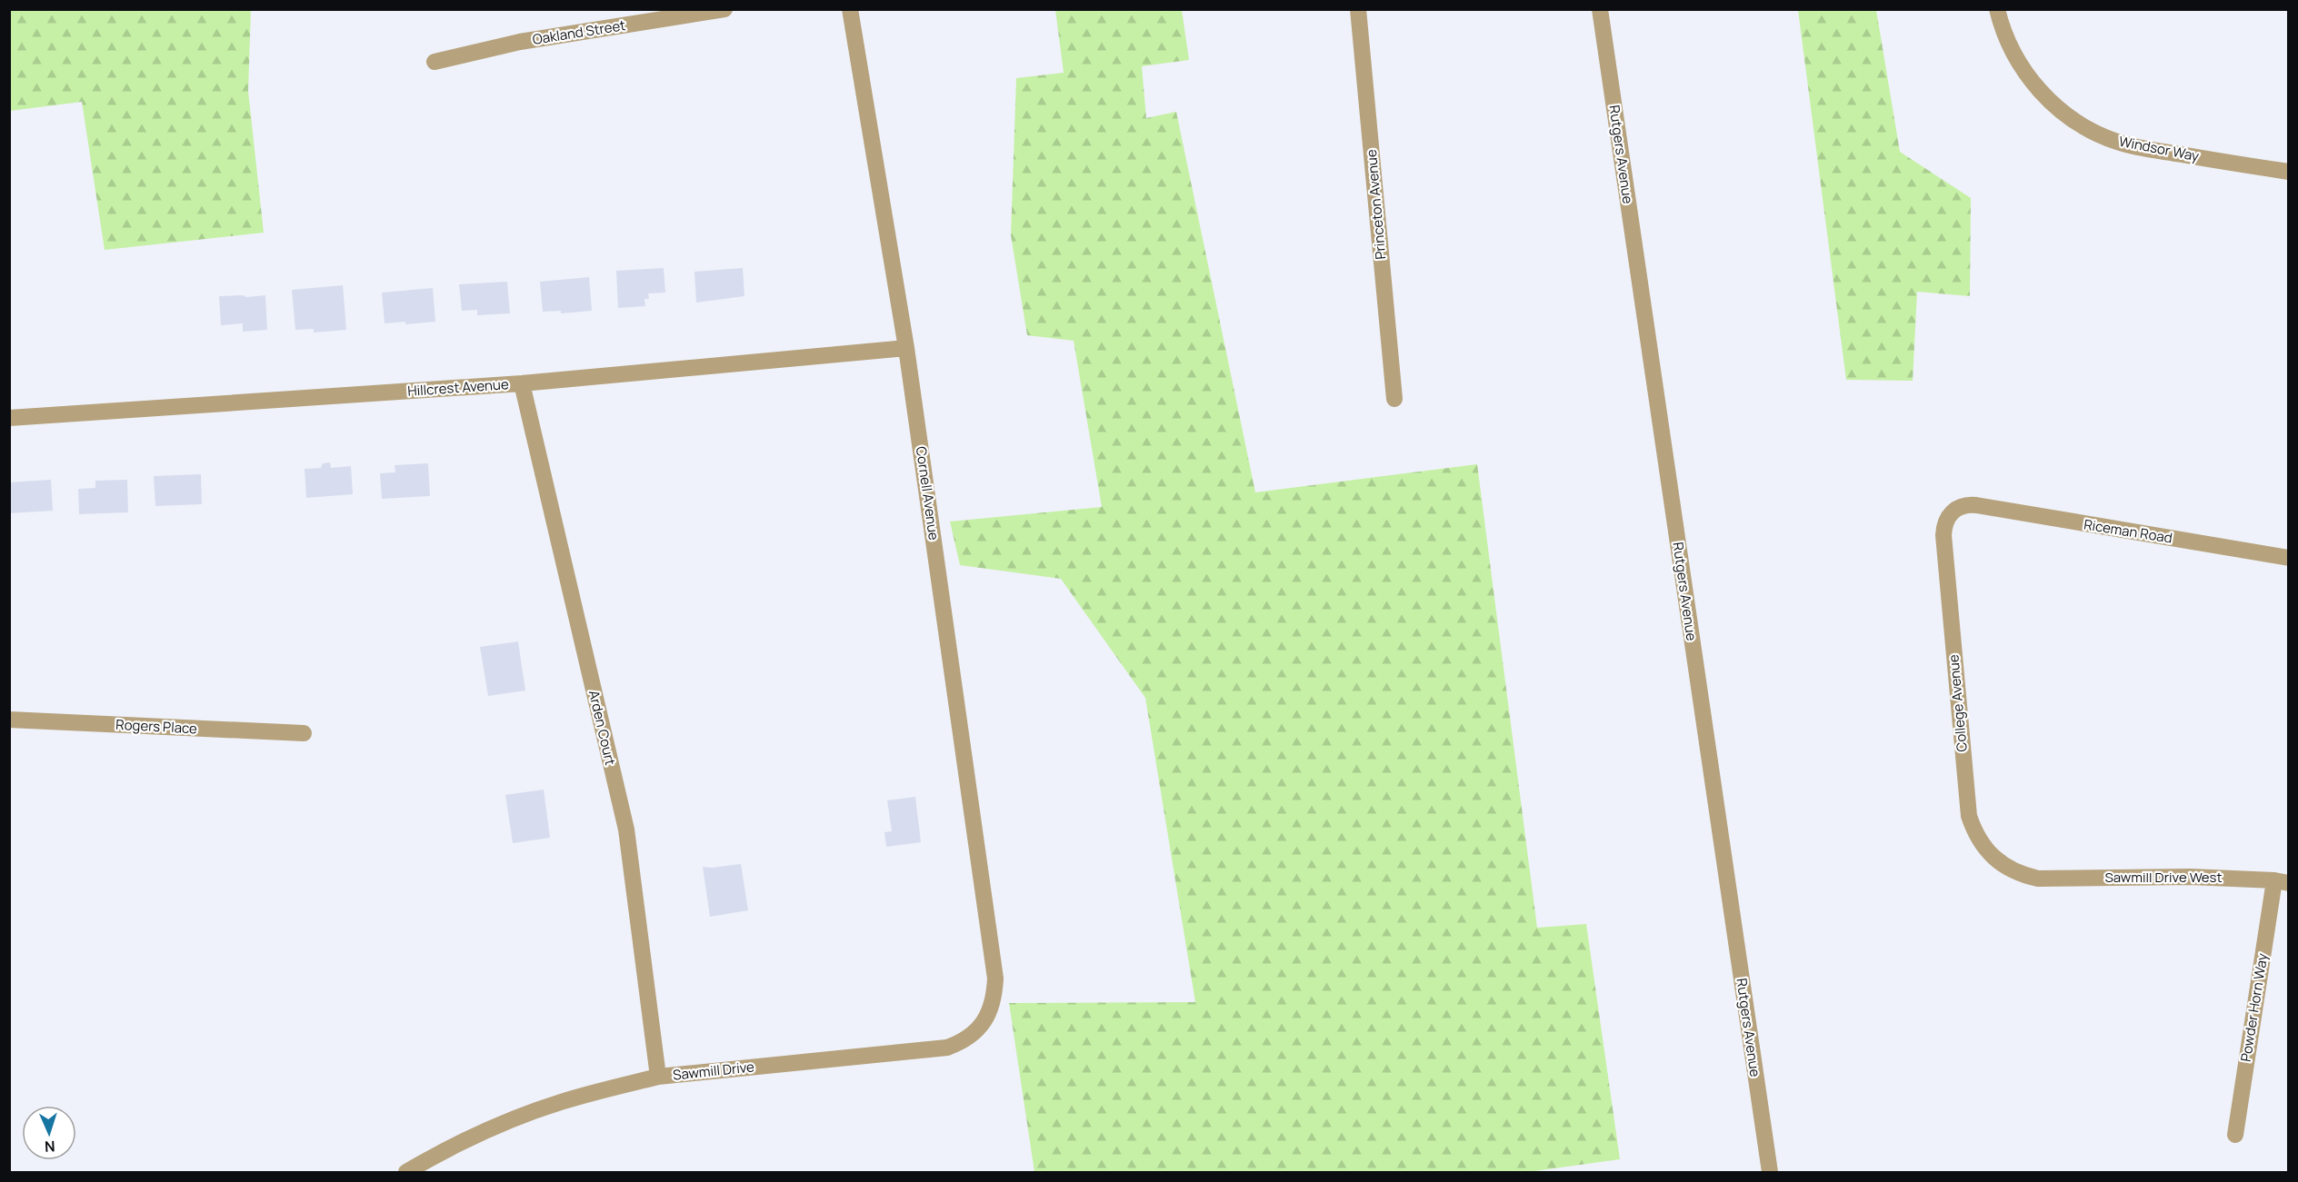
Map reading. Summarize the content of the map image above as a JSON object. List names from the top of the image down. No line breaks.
{"streets":{"street":["Oakland Street","Windsor Way","Rutgers Avenue","Princeton Avenue","Hillcrest Avenue","Cornell Avenue","Riceman Road","College Avenue","Rogers Place","Arden Court","Sawmill Drive West","Powder Horn Way","Sawmill Drive"]},"crossings":[["Hillcrest Avenue","Cornell Avenue"],["Hillcrest Avenue","Arden Court"],["Cornell Avenue","Sawmill Drive"],["Riceman Road","College Avenue"],["College Avenue","Sawmill Drive West"],["Arden Court","Sawmill Drive"],["Sawmill Drive West","Powder Horn Way"]],"north":"bottom"}
